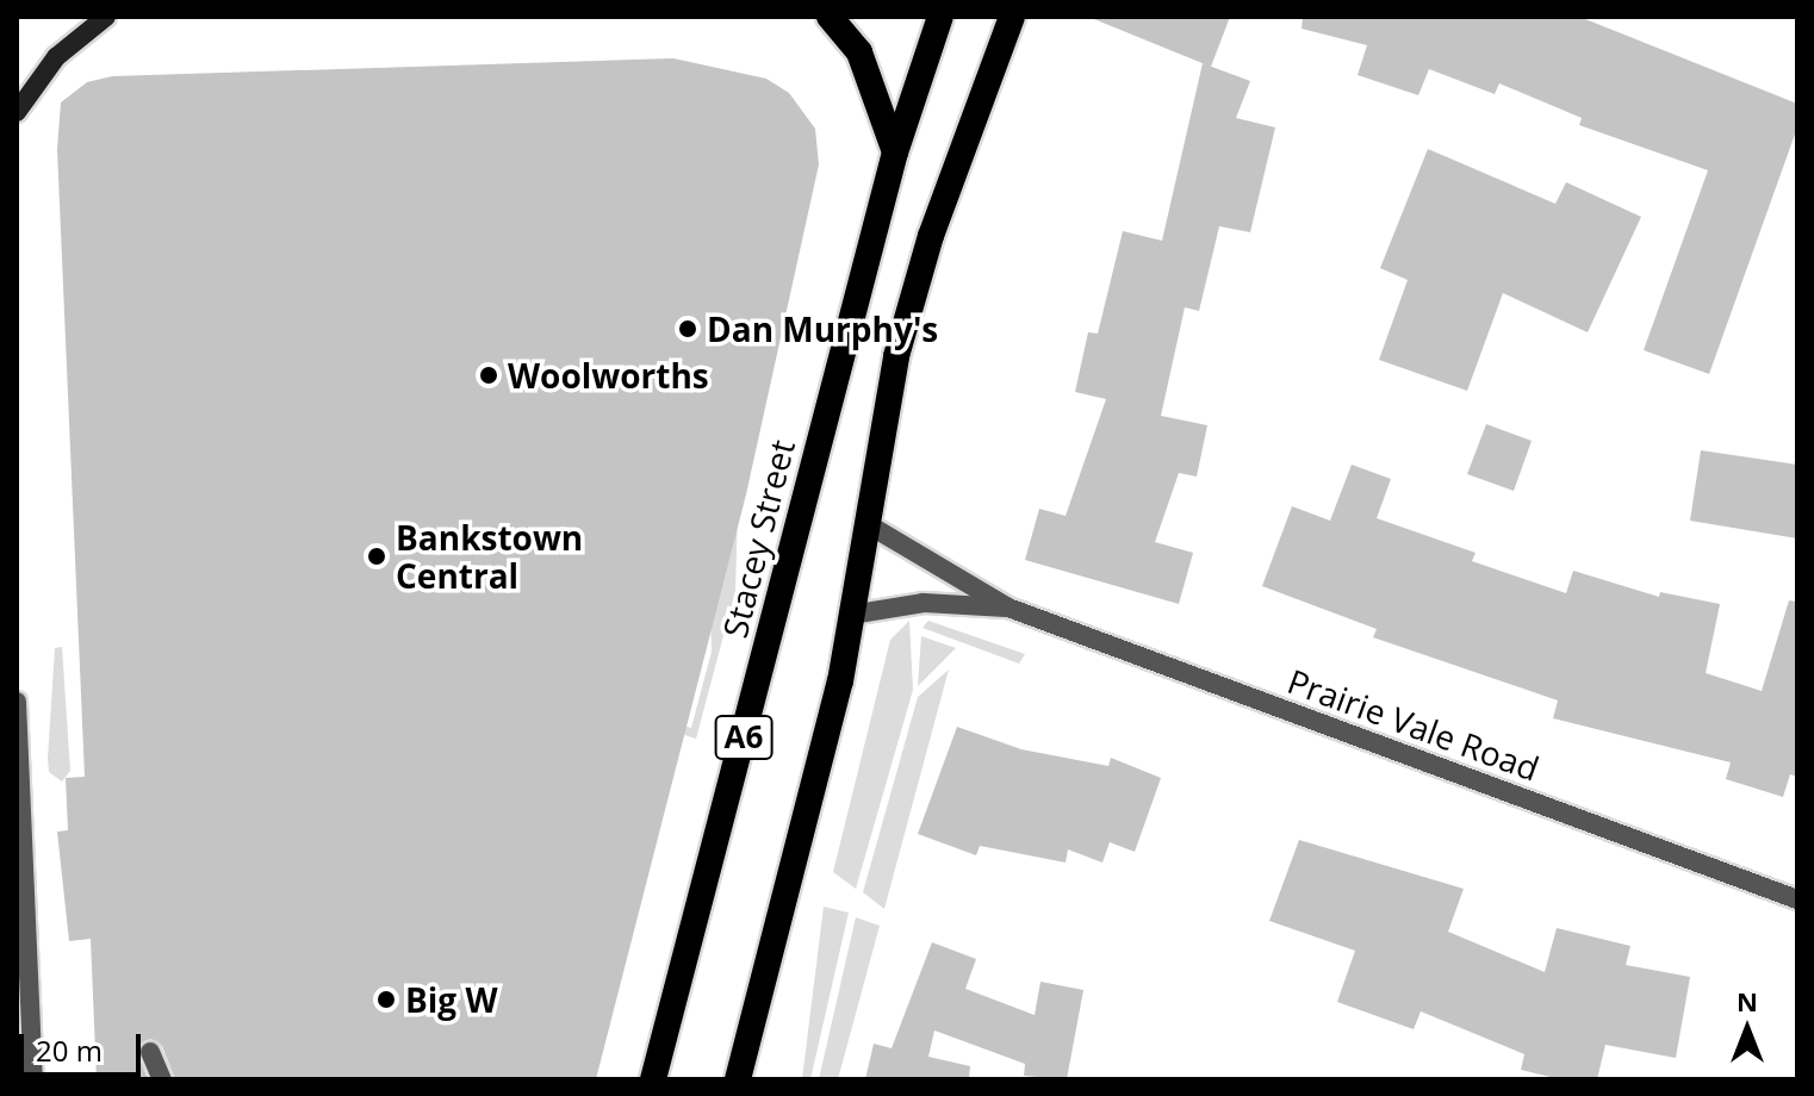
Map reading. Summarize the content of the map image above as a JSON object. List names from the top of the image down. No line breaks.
{"streets":{"highway":["Stacey Street","A6"],"street":["Prairie Vale Road"]},"crossings":[["Prairie Vale Road","A6"]],"places":["Dan Murphy's","Woolworths","Bankstown Central","Big W"],"scale_bar":"20 m","north":"top"}
